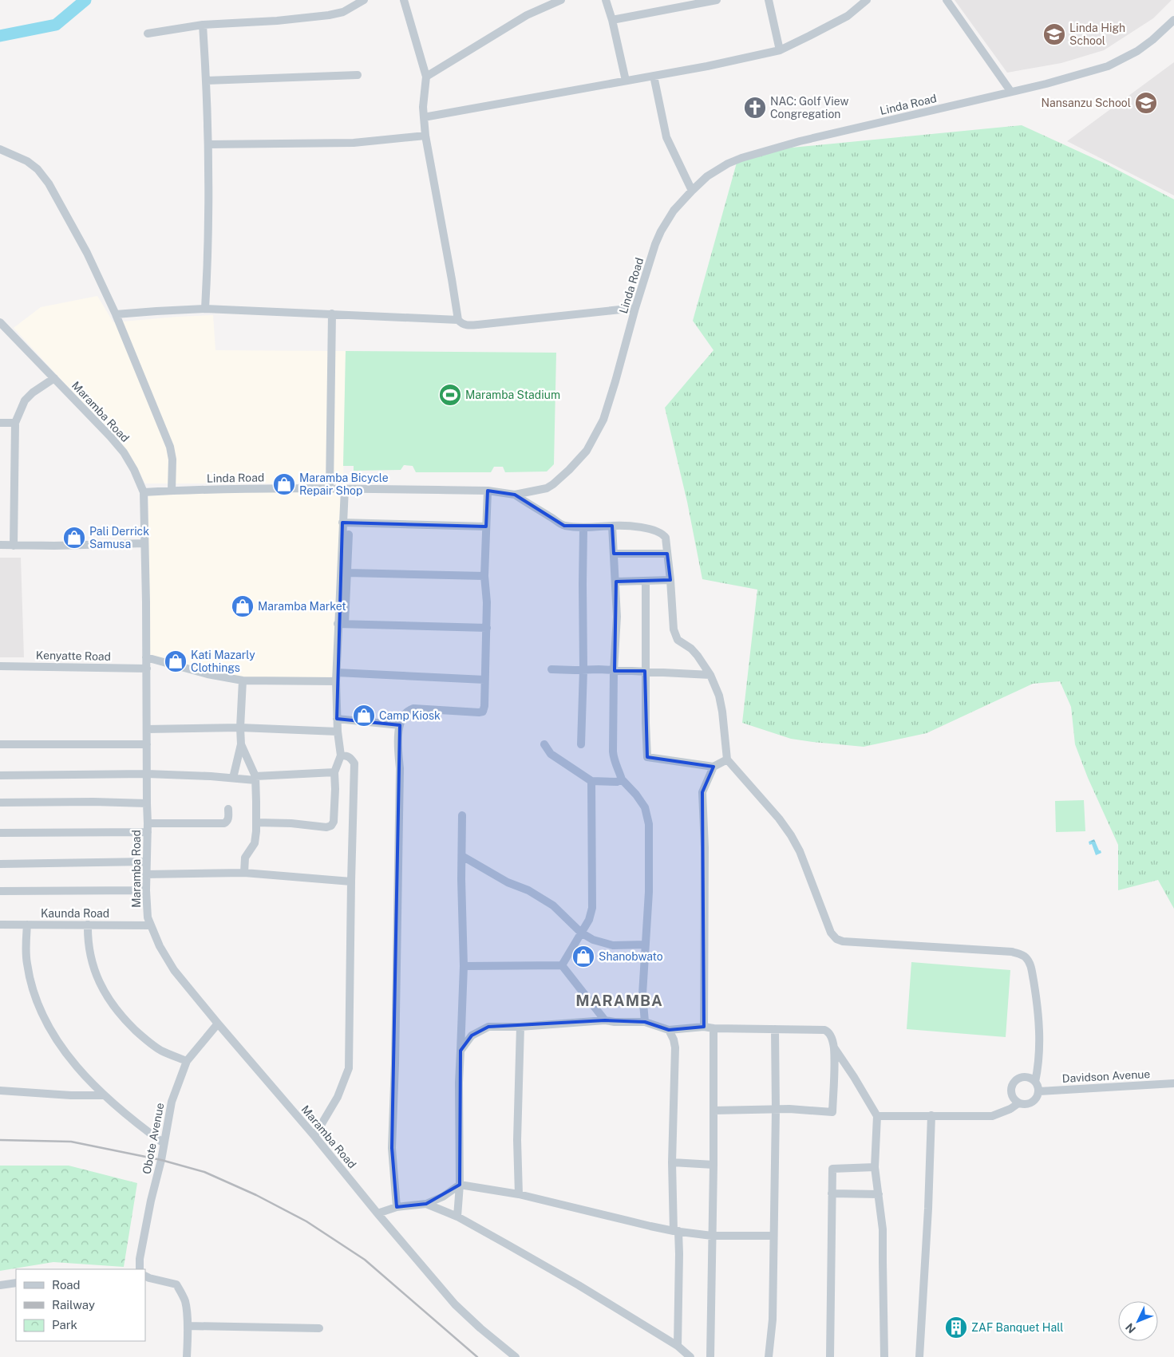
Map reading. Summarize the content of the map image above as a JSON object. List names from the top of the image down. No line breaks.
{"streets":{"street":["Linda Road","Maramba Road","Kenyatte Road","Kaunda Road","Davidson Avenue","Obote Avenue"]},"crossings":[["Linda Road","Maramba Road"],["Maramba Road","Kenyatte Road"],["Maramba Road","Kaunda Road"],["Maramba Road","Obote Avenue"]],"districts":["MARAMBA"],"places":{"school or university":["Linda High School","Nansanzu School"],"church":["NAC: Golf View Congregation"],"sports":["Maramba Stadium"],"shop":["Maramba Bicycle Repair Shop","Pali Derrick Samusa","Maramba Market","Kati Mazarly Clothings","Camp Kiosk","Shanobwato"],"building":["ZAF Banquet Hall"]},"legend":["Road","Railway","Park"],"north":"bottom left"}
